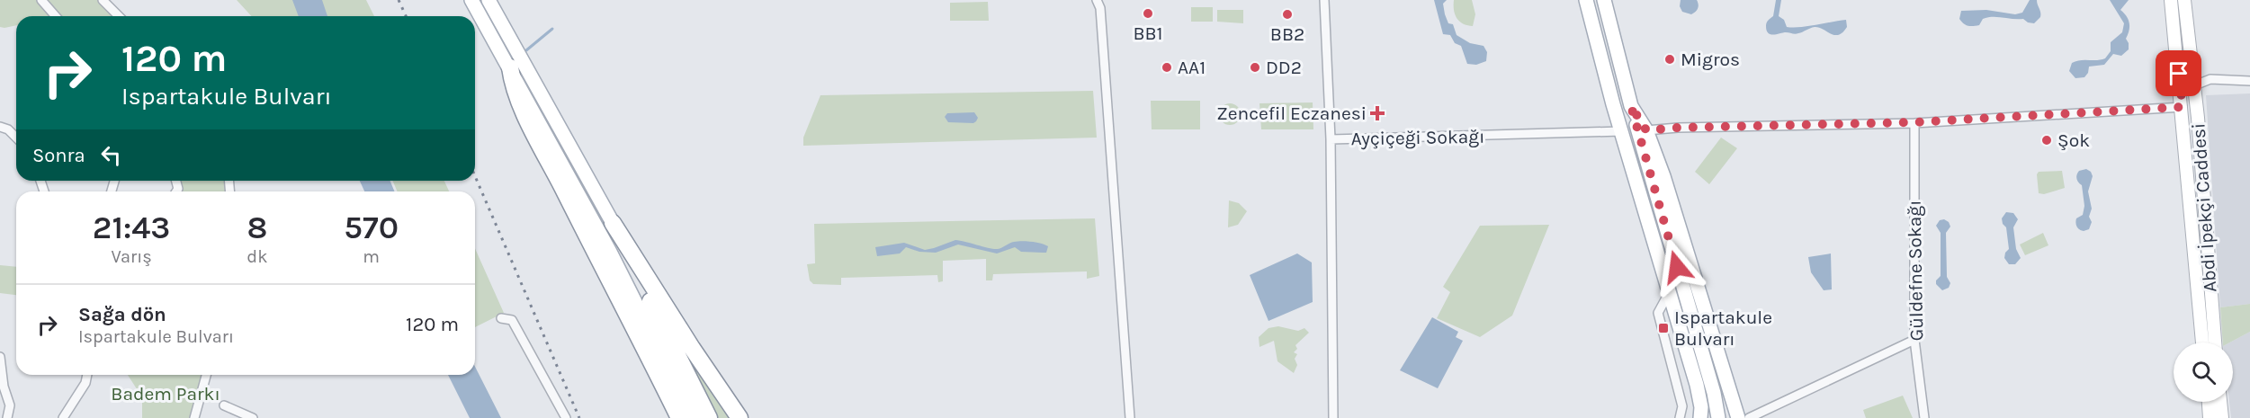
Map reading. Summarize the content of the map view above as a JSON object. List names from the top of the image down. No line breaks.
{"streets":{"street":["Ayçiçeği Sokağı","Abdi İpekçi Caddesi","Güldefne Sokağı"]},"parks":["Badem Parkı"],"places":{"other":["BB1","BB2","Migros","AA1","DD2","Şok"],"health":["Zencefil Eczanesi"],"transit":["Ispartakule Bulvarı"]},"page":{"turn":["120 m","Ispartakule Bulvarı"],"then":"Sonra","eta":["21:43","Varış","8","dk","570","m"],"list":[{"name":"Sağa dön","note":"Ispartakule Bulvarı","value":"120 m"}]}}
